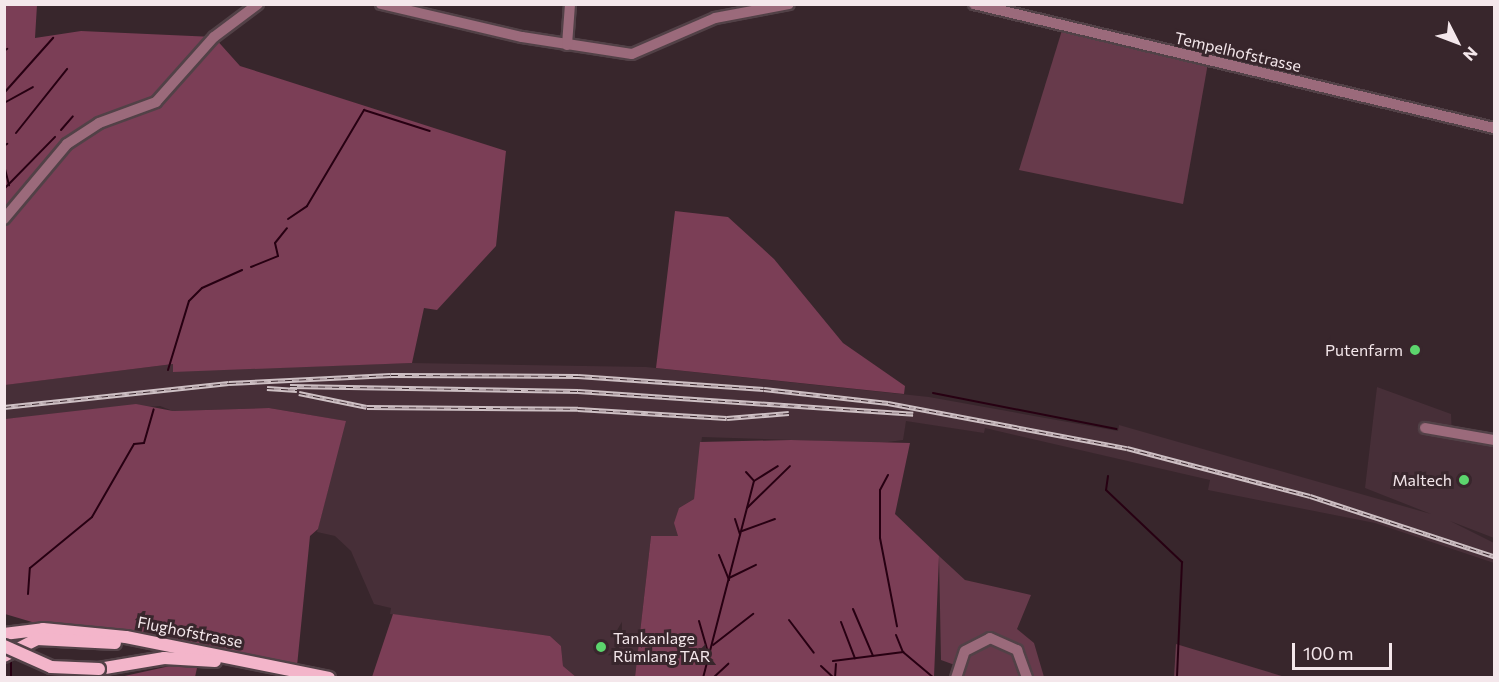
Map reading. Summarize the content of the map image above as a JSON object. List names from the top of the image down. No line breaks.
{"streets":{"main road":["Flughofstrasse"],"street":["Tempelhofstrasse"]},"places":["Putenfarm","Maltech","Tankanlage Rümlang TAR"],"scale_bar":"100 m","north":"bottom right"}
